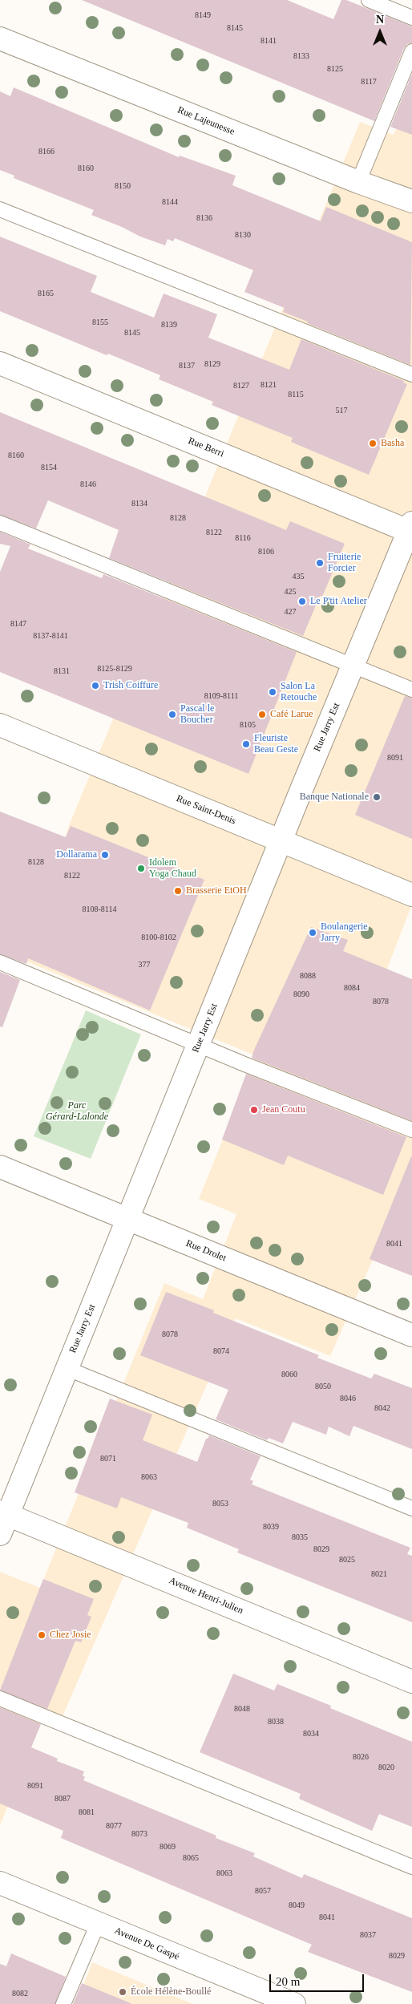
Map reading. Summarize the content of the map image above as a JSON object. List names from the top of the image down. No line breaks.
{"streets":{"main road":["Rue Lajeunesse","Rue Berri","Rue Jarry Est","Rue Saint-Denis","Rue Drolet","Avenue Henri-Julien","Avenue De Gaspé"]},"crossings":[["Rue Berri","Rue Jarry Est"],["Rue Jarry Est","Rue Saint-Denis"],["Rue Jarry Est","Rue Drolet"],["Rue Jarry Est","Avenue Henri-Julien"]],"parks":["Parc Gérard-Lalonde"],"places":["Basha","Fruiterie Forcier","Le P'tit Atelier","Trish Coiffure","Salon La Retouche","Pascal le Boucher","Café Larue","Fleuriste Beau Geste","Banque Nationale","Dollarama","Idolem Yoga Chaud","Brasserie EtOH","Boulangerie Jarry","Jean Coutu","Chez Josie","École Hélène-Boullé"],"house_numbers":["8149","8145","8141","8133","8125","8117","8166","8160","8150","8144","8136","8130","8165","8155","8139","8145","8129","8137","8121","8127","8115","517","8160","8154","8146","8134","8128","8122","8116","8106","435","425","427","8147","8137-8141","8125-8129","8131","8109-8111","8105","8091","8128","8122","8108-8114","8100-8102","377","8088","8084","8090","8078","8041","8078","8074","8060","8050","8046","8042","8071","8063","8053","8039","8035","8029","8025","8021","8048","8038","8034","8026","8020","8091","8087","8081","8077","8073","8069","8065","8063","8057","8049","8041","8037","8029","8082"],"scale_bar":"20 m","north":"top"}
